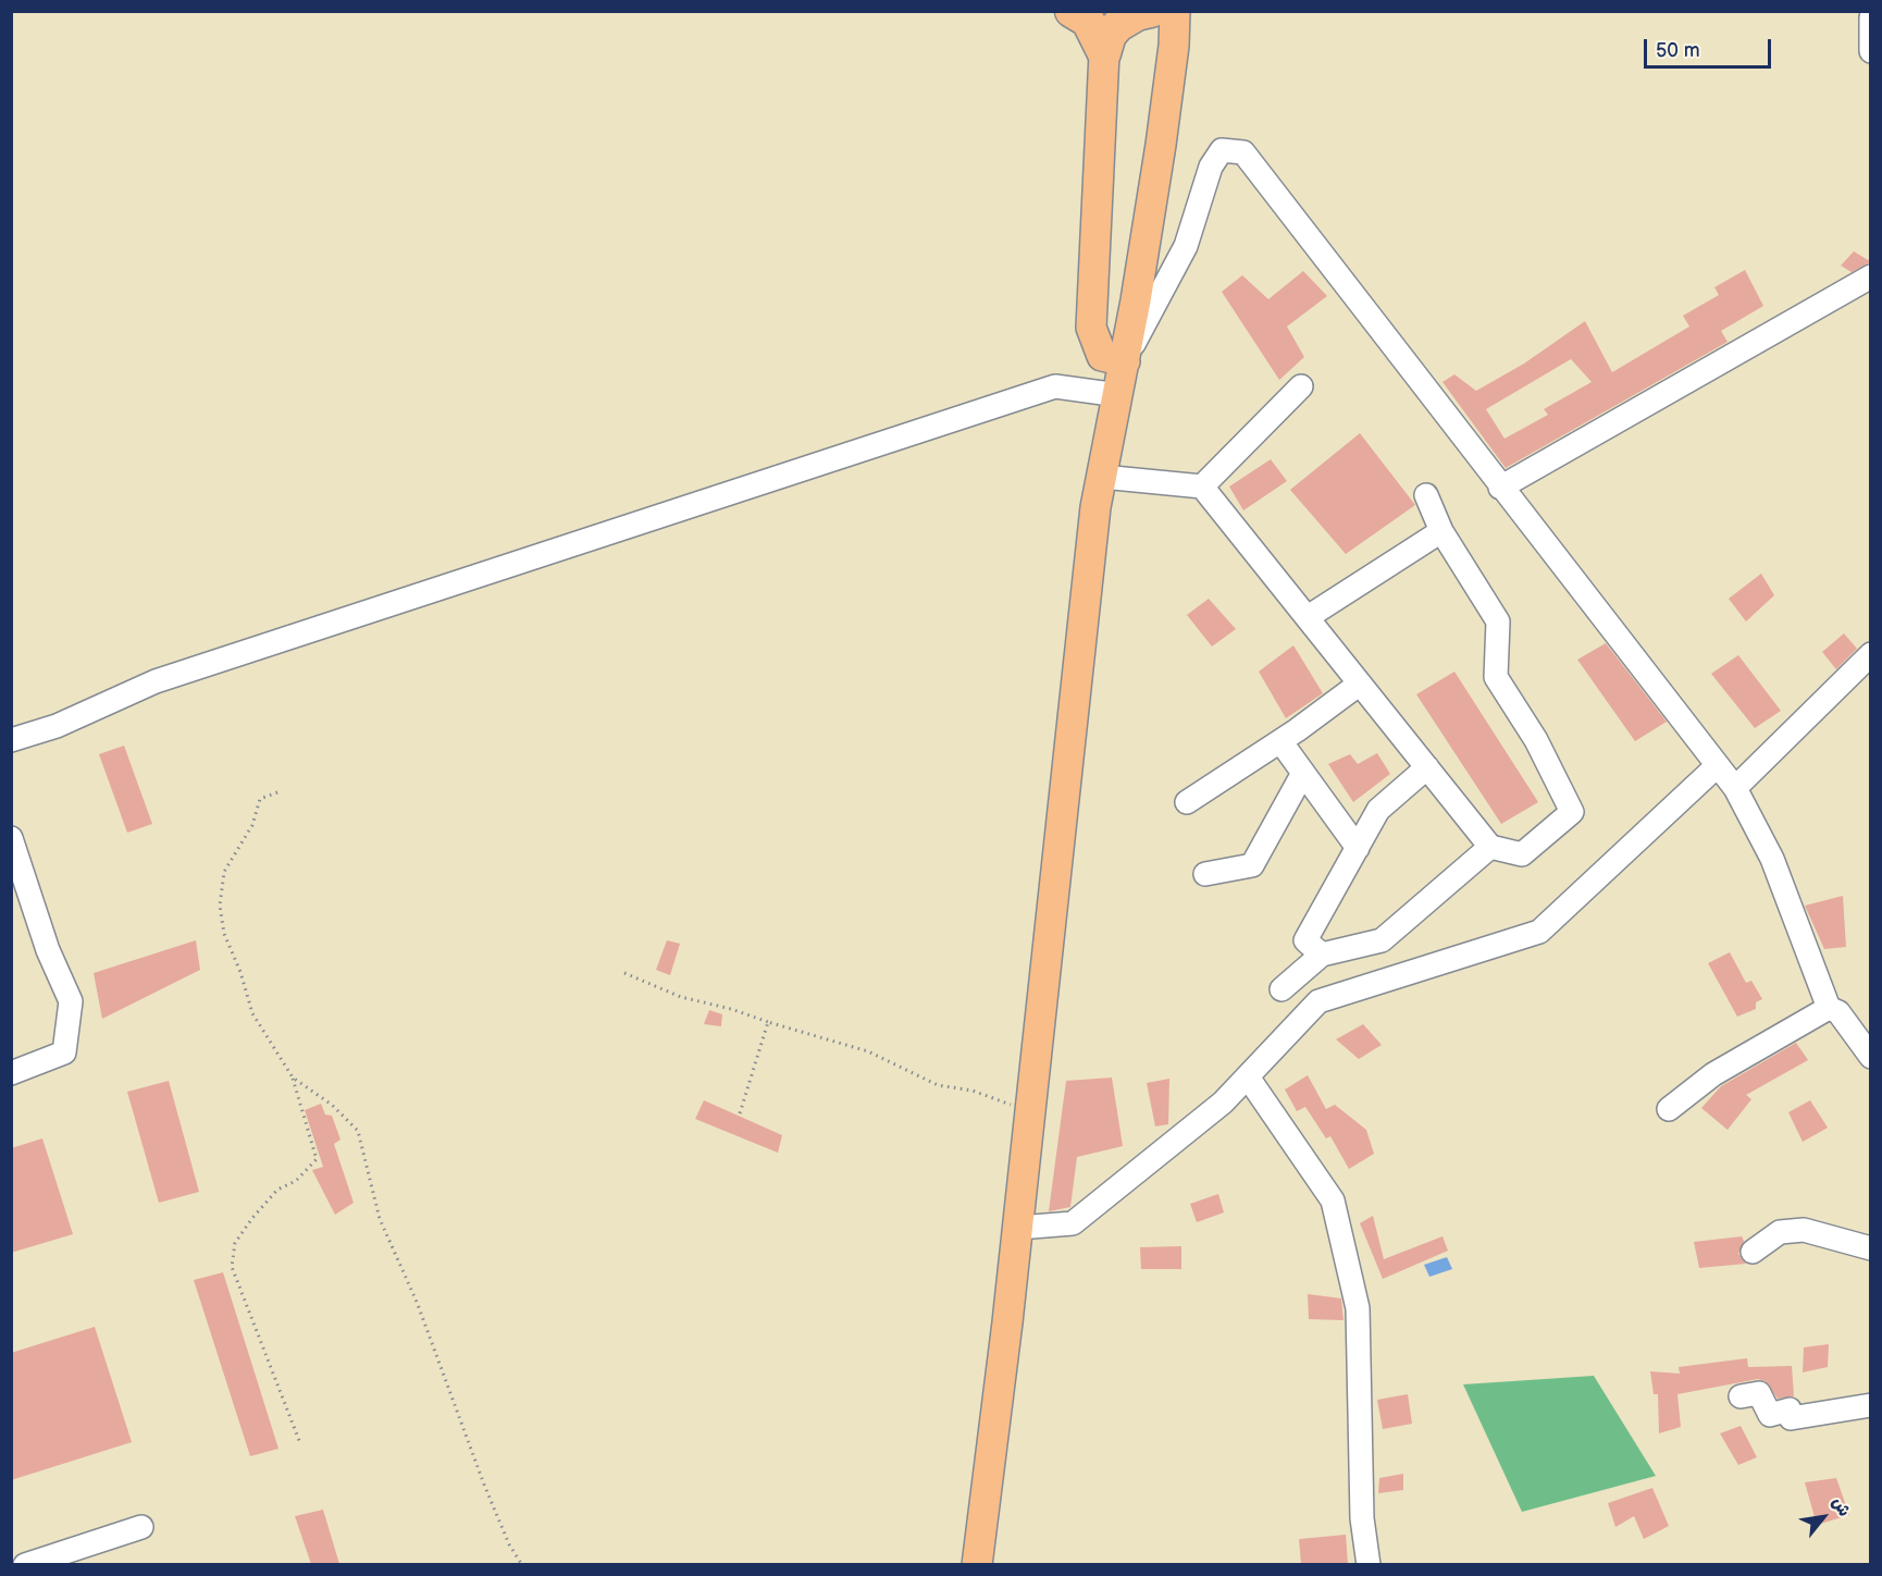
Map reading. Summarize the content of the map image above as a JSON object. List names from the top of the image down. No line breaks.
{"scale_bar":"50 m","north":"top right"}
